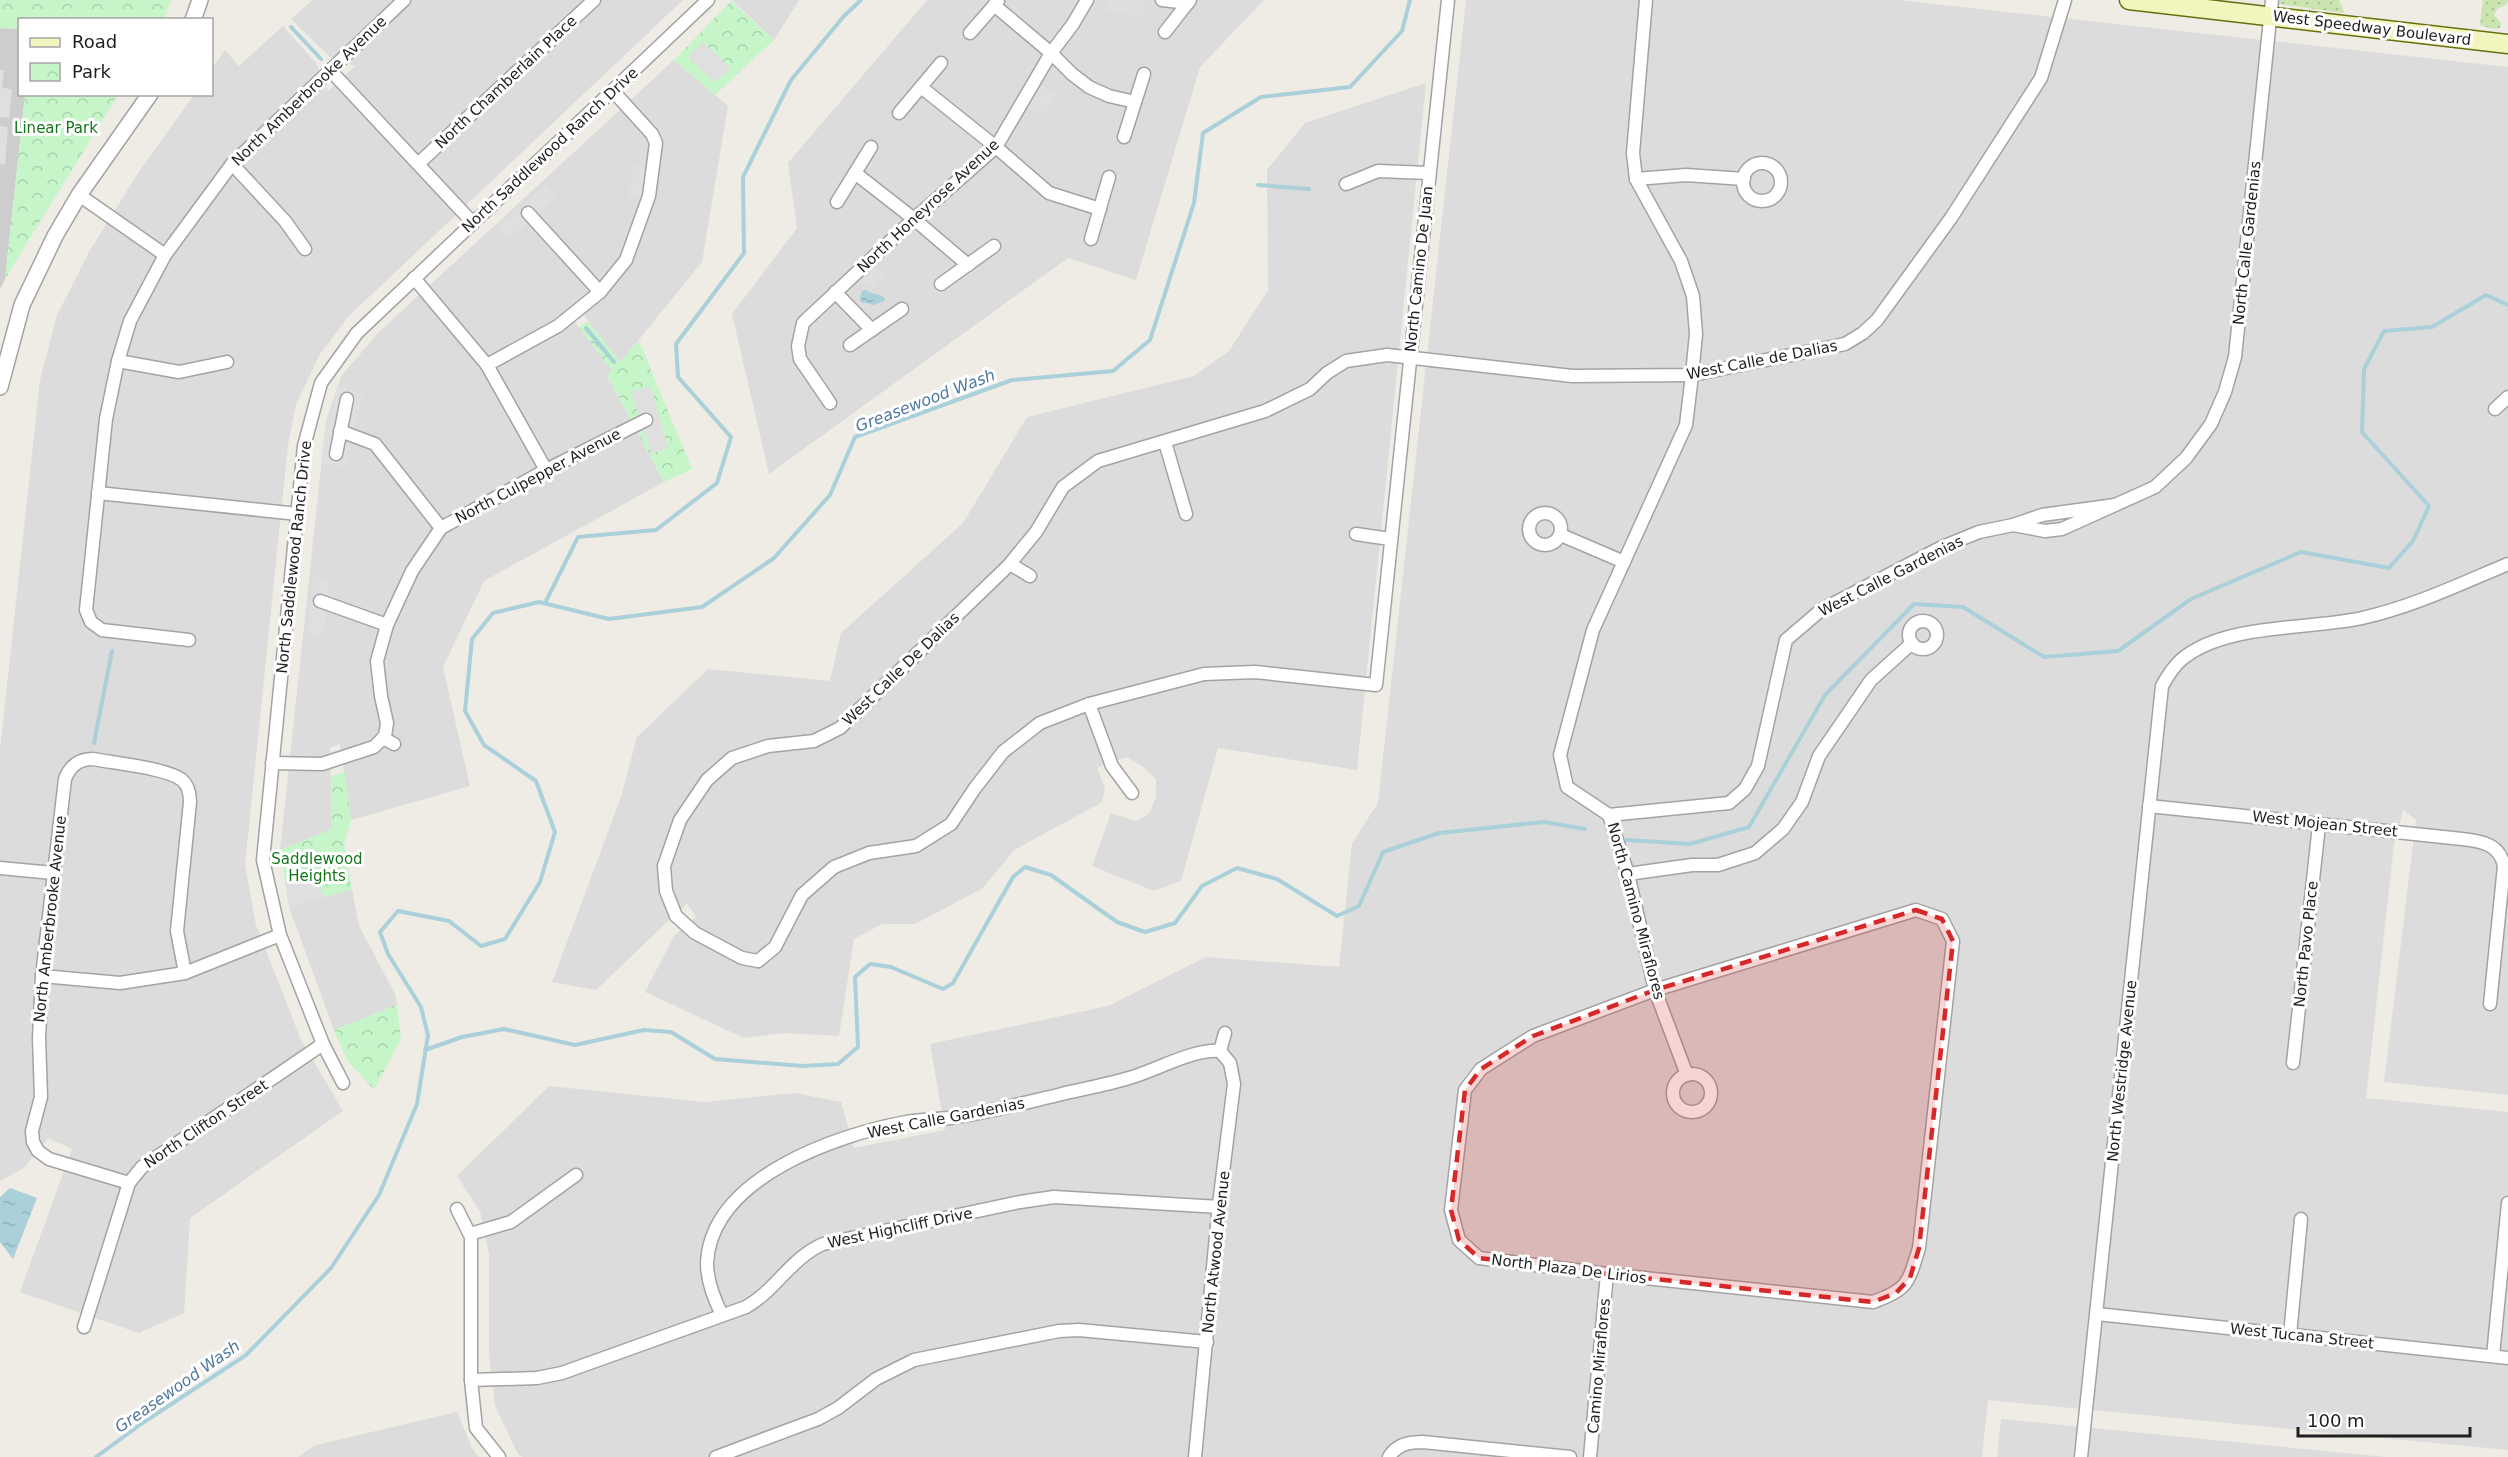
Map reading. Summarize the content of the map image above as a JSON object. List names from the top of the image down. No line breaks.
{"streets":{"main road":["West Speedway Boulevard"],"street":["North Chamberlain Place","North Amberbrooke Avenue","North Saddlewood Ranch Drive","North Honeyrose Avenue","North Calle Gardenias","North Camino De Juan","West Calle de Dalias","North Culpepper Avenue","West Calle Gardenias","West Calle De Dalias","West Mojean Street","North Camino Miraflores","North Pavo Place","North Westridge Avenue","North Clifton Street","West Highcliff Drive","North Atwood Avenue","North Plaza De Lirios","West Tucana Street","Camino Miraflores"]},"crossings":[["West Speedway Boulevard","North Calle Gardenias"],["North Amberbrooke Avenue","North Clifton Street"],["North Saddlewood Ranch Drive","North Culpepper Avenue"],["North Saddlewood Ranch Drive","North Clifton Street"],["North Calle Gardenias","West Calle Gardenias"],["North Camino De Juan","West Calle de Dalias"],["North Camino De Juan","West Calle De Dalias"],["West Calle de Dalias","West Calle De Dalias"],["West Calle de Dalias","North Camino Miraflores"],["West Calle Gardenias","North Camino Miraflores"],["West Calle Gardenias","West Highcliff Drive"],["West Calle Gardenias","North Atwood Avenue"],["West Mojean Street","North Pavo Place"],["West Mojean Street","North Westridge Avenue"],["North Camino Miraflores","North Plaza De Lirios"],["North Westridge Avenue","West Tucana Street"],["West Highcliff Drive","North Atwood Avenue"],["North Plaza De Lirios","Camino Miraflores"]],"water":["Greasewood Wash"],"parks":["Linear Park","Saddlewood Heights"],"legend":["Road","Park"],"scale_bar":"100 m"}
